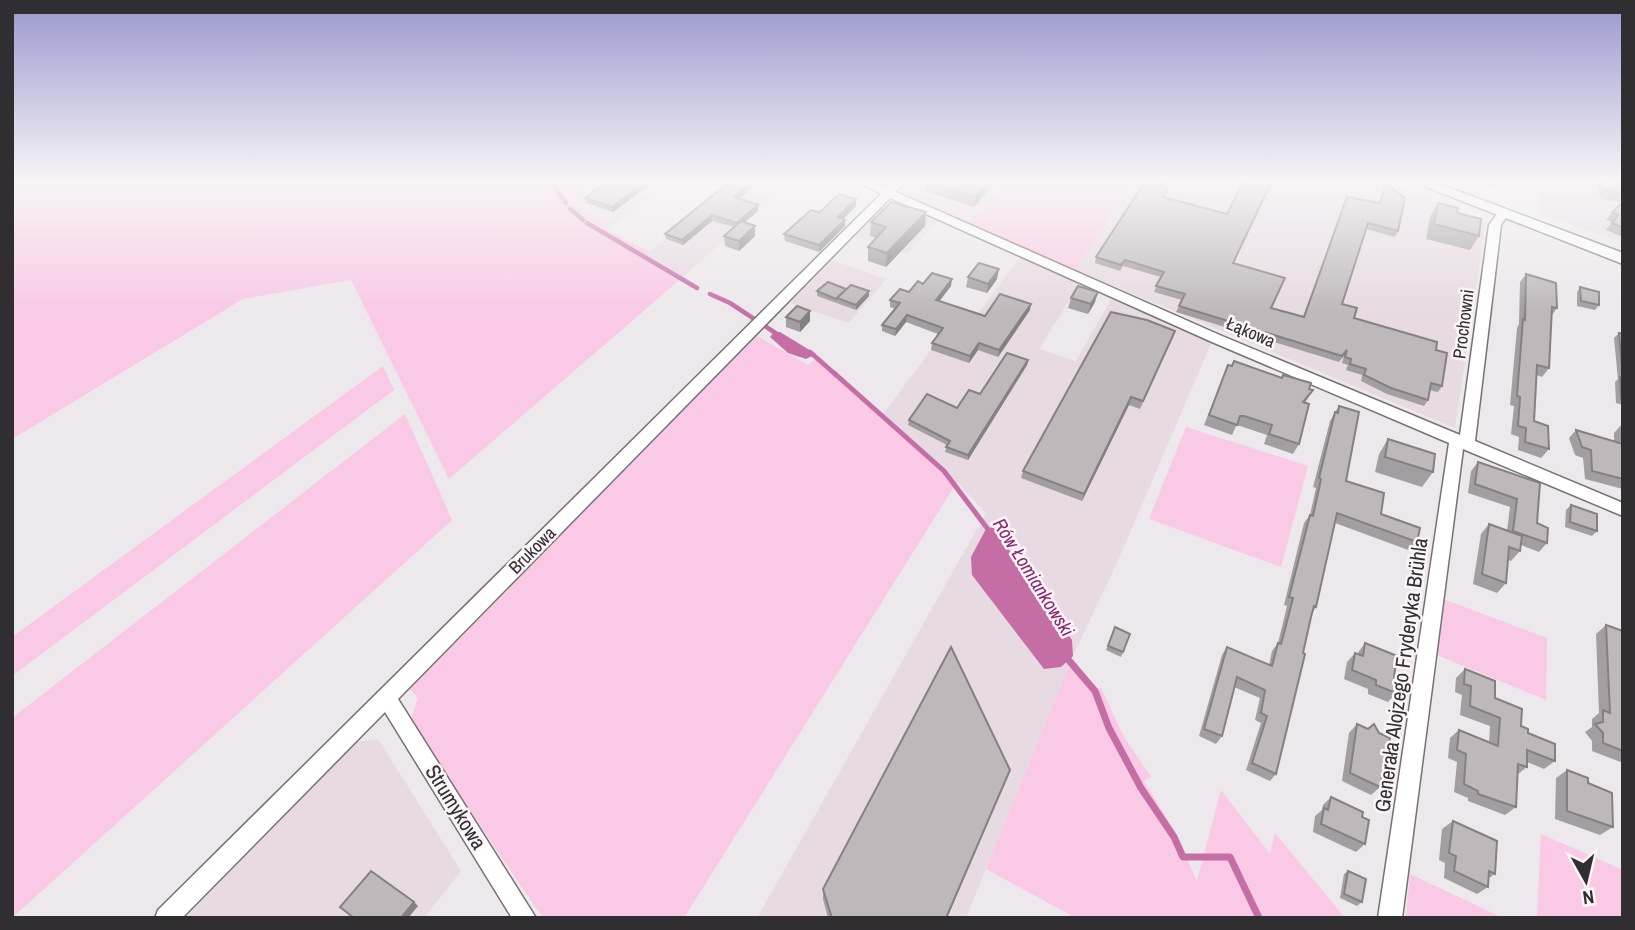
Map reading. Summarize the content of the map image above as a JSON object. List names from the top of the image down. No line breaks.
{"streets":{"street":["Prochowni","Łąkowa","Brukowa","Generała Alojzego Fryderyka Brühla","Strumykowa"]},"crossings":[["Prochowni","Łąkowa"],["Prochowni","Generała Alojzego Fryderyka Brühla"],["Łąkowa","Generała Alojzego Fryderyka Brühla"],["Brukowa","Strumykowa"]],"water":["Rów Łomiankowski"],"north":"bottom"}
